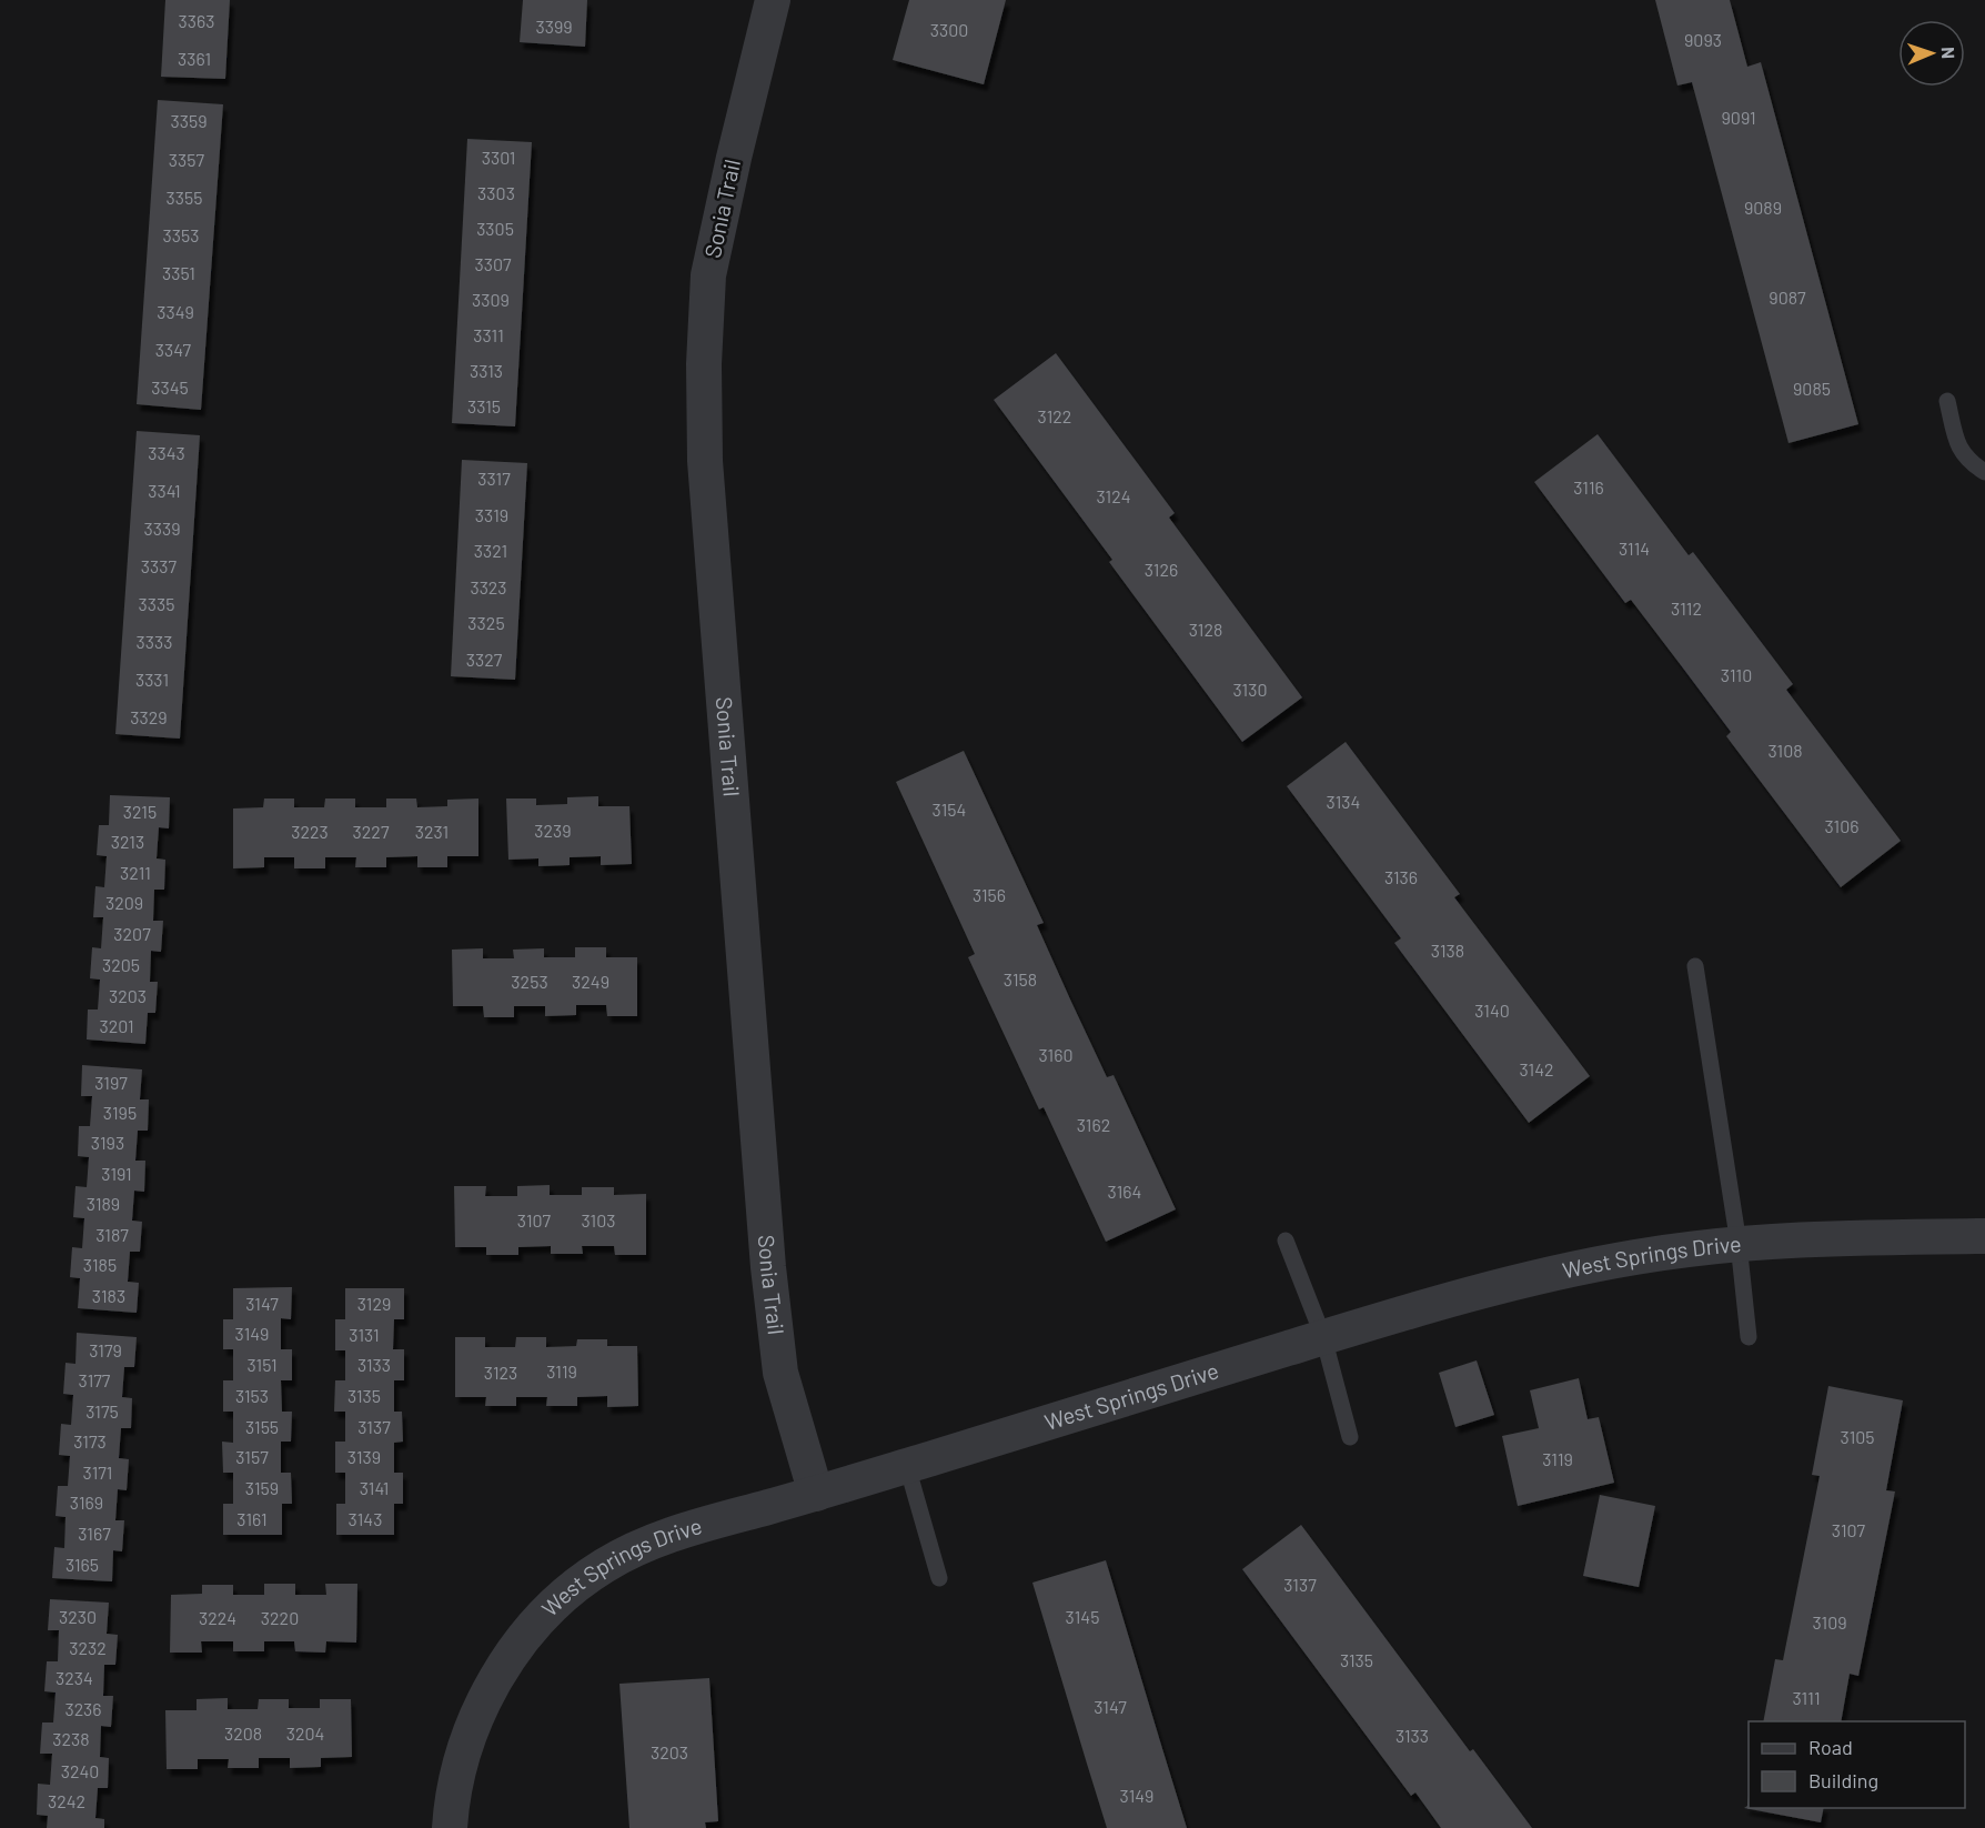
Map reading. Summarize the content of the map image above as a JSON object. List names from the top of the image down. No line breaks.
{"streets":{"street":["Sonia Trail","West Springs Drive"]},"crossings":[["Sonia Trail","West Springs Drive"]],"house_numbers":["3363","3399","3300","9093","3361","9091","3359","3301","3357","3303","3355","9089","3305","3353","3307","3351","9087","3309","3349","3311","3347","3313","3345","9085","3315","3122","3343","3317","3116","3341","3124","3319","3339","3114","3321","3337","3126","3323","3335","3112","3325","3128","3333","3327","3110","3331","3130","3329","3108","3134","3154","3215","3106","3239","3223","3227","3231","3213","3211","3136","3156","3209","3207","3138","3205","3158","3253","3249","3203","3140","3201","3160","3142","3197","3195","3162","3193","3191","3164","3189","3107","3103","3187","3185","3183","3147","3129","3149","3131","3179","3151","3133","3119","3123","3177","3153","3135","3175","3155","3137","3105","3173","3157","3139","3119","3171","3159","3141","3169","3161","3143","3107","3167","3165","3137","3230","3145","3224","3220","3109","3232","3135","3234","3111","3147","3236","3208","3204","3133","3238","3203","3240","3149","3242"],"legend":["Road","Building"],"north":"right"}
